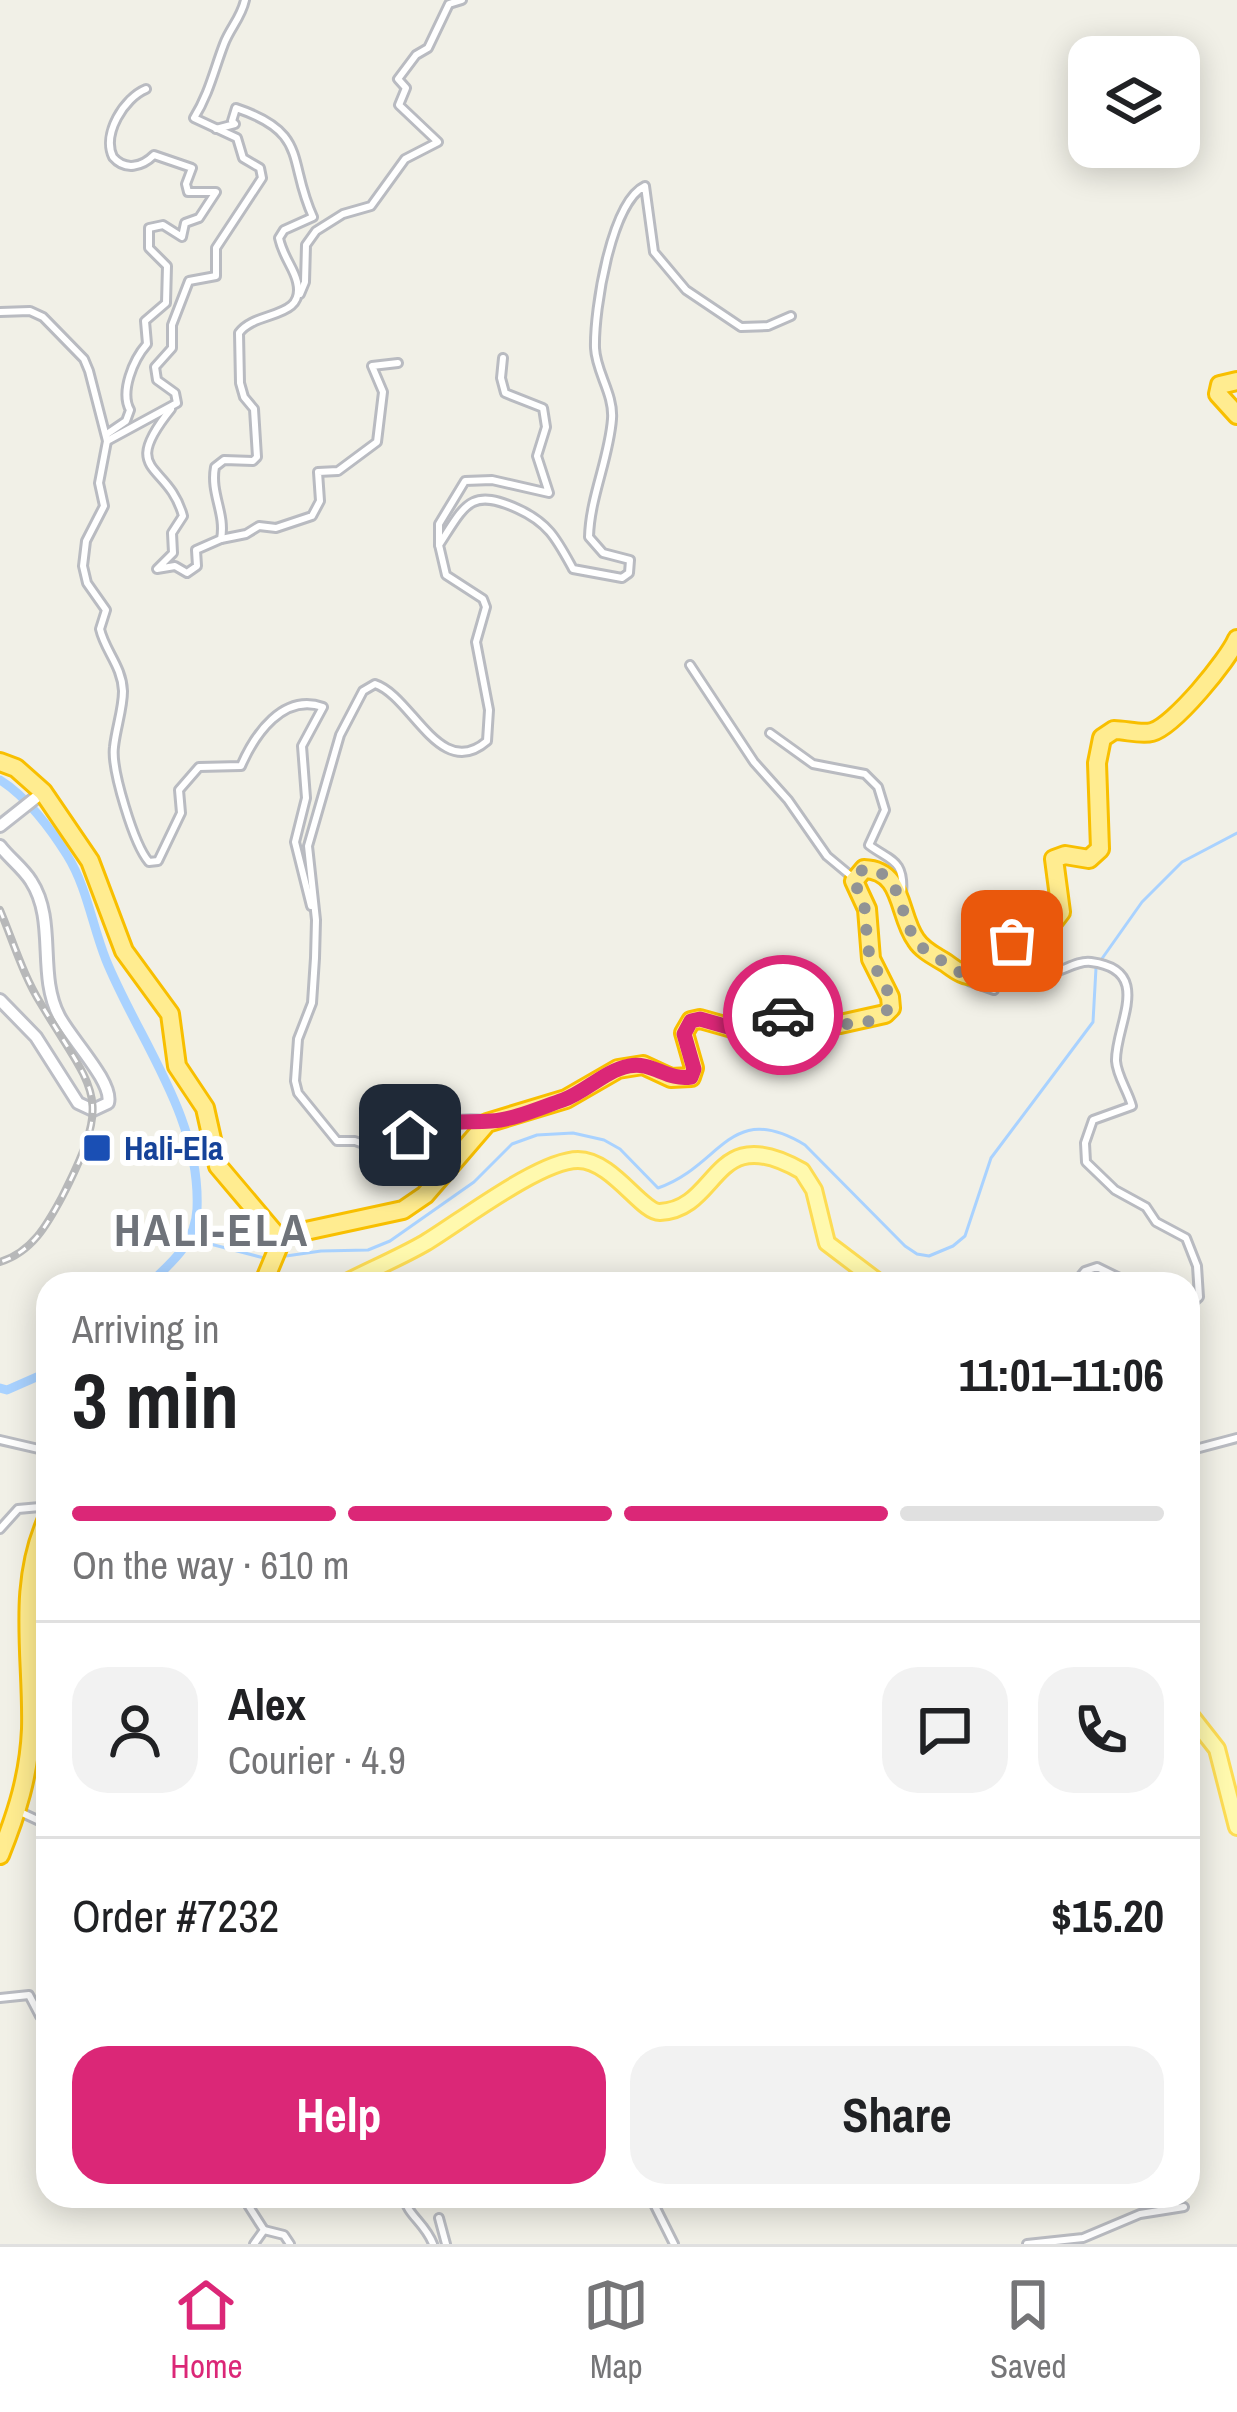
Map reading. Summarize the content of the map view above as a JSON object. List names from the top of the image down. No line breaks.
{"districts":["HALI-ELA"],"places":{"transit":["Hali-Ela"]},"page":{"heading":["3 min","Arriving in","11:01–11:06"],"panel":["Alex","Courier · 4.9","Order #7232","$15.20"],"bar":"On the way · 610 m","buttons":["Help","Share"],"tabs":["Home","Map","Saved"]}}
